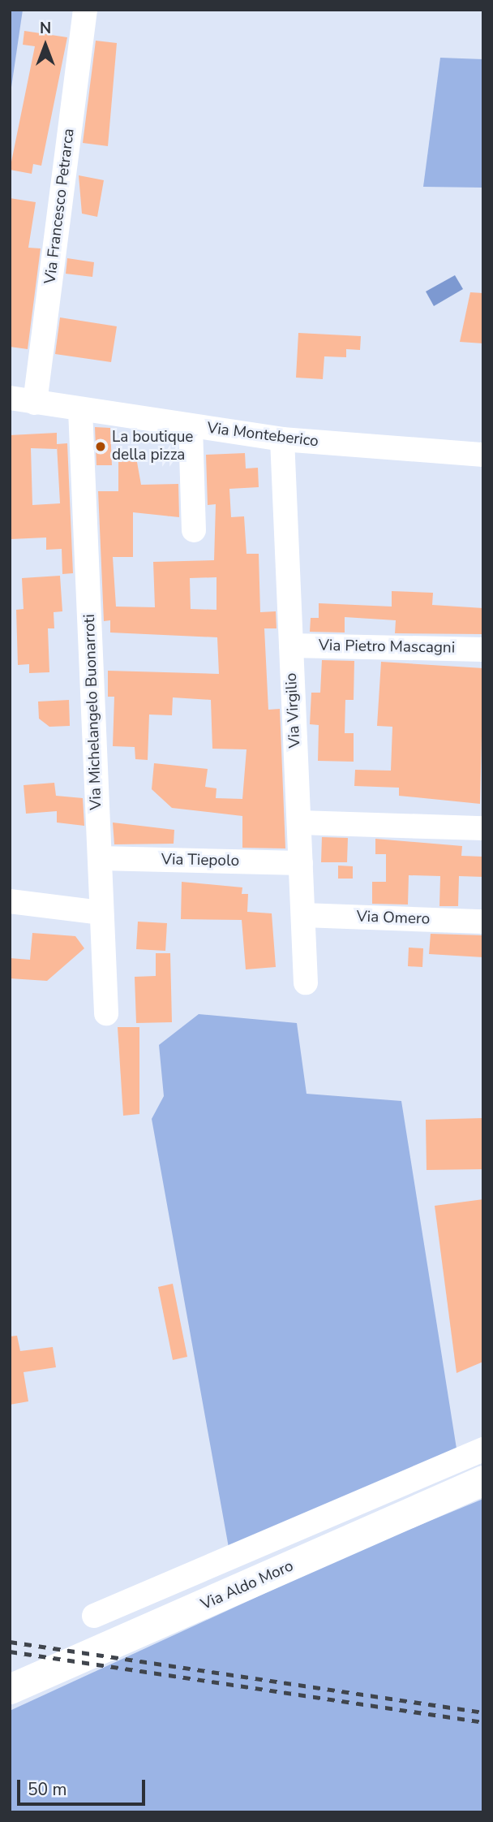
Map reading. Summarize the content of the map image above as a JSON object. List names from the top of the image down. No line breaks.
{"streets":{"main road":["Via Aldo Moro"],"street":["Via Francesco Petrarca","Via Monteberico","Via Pietro Mascagni","Via Virgilio","Via Michelangelo Buonarroti","Via Tiepolo","Via Omero"]},"crossings":[["Via Francesco Petrarca","Via Monteberico"],["Via Monteberico","Via Virgilio"],["Via Monteberico","Via Michelangelo Buonarroti"],["Via Pietro Mascagni","Via Virgilio"],["Via Virgilio","Via Tiepolo"],["Via Virgilio","Via Omero"],["Via Michelangelo Buonarroti","Via Tiepolo"]],"places":["La boutique della pizza"],"scale_bar":"50 m","north":"top"}
